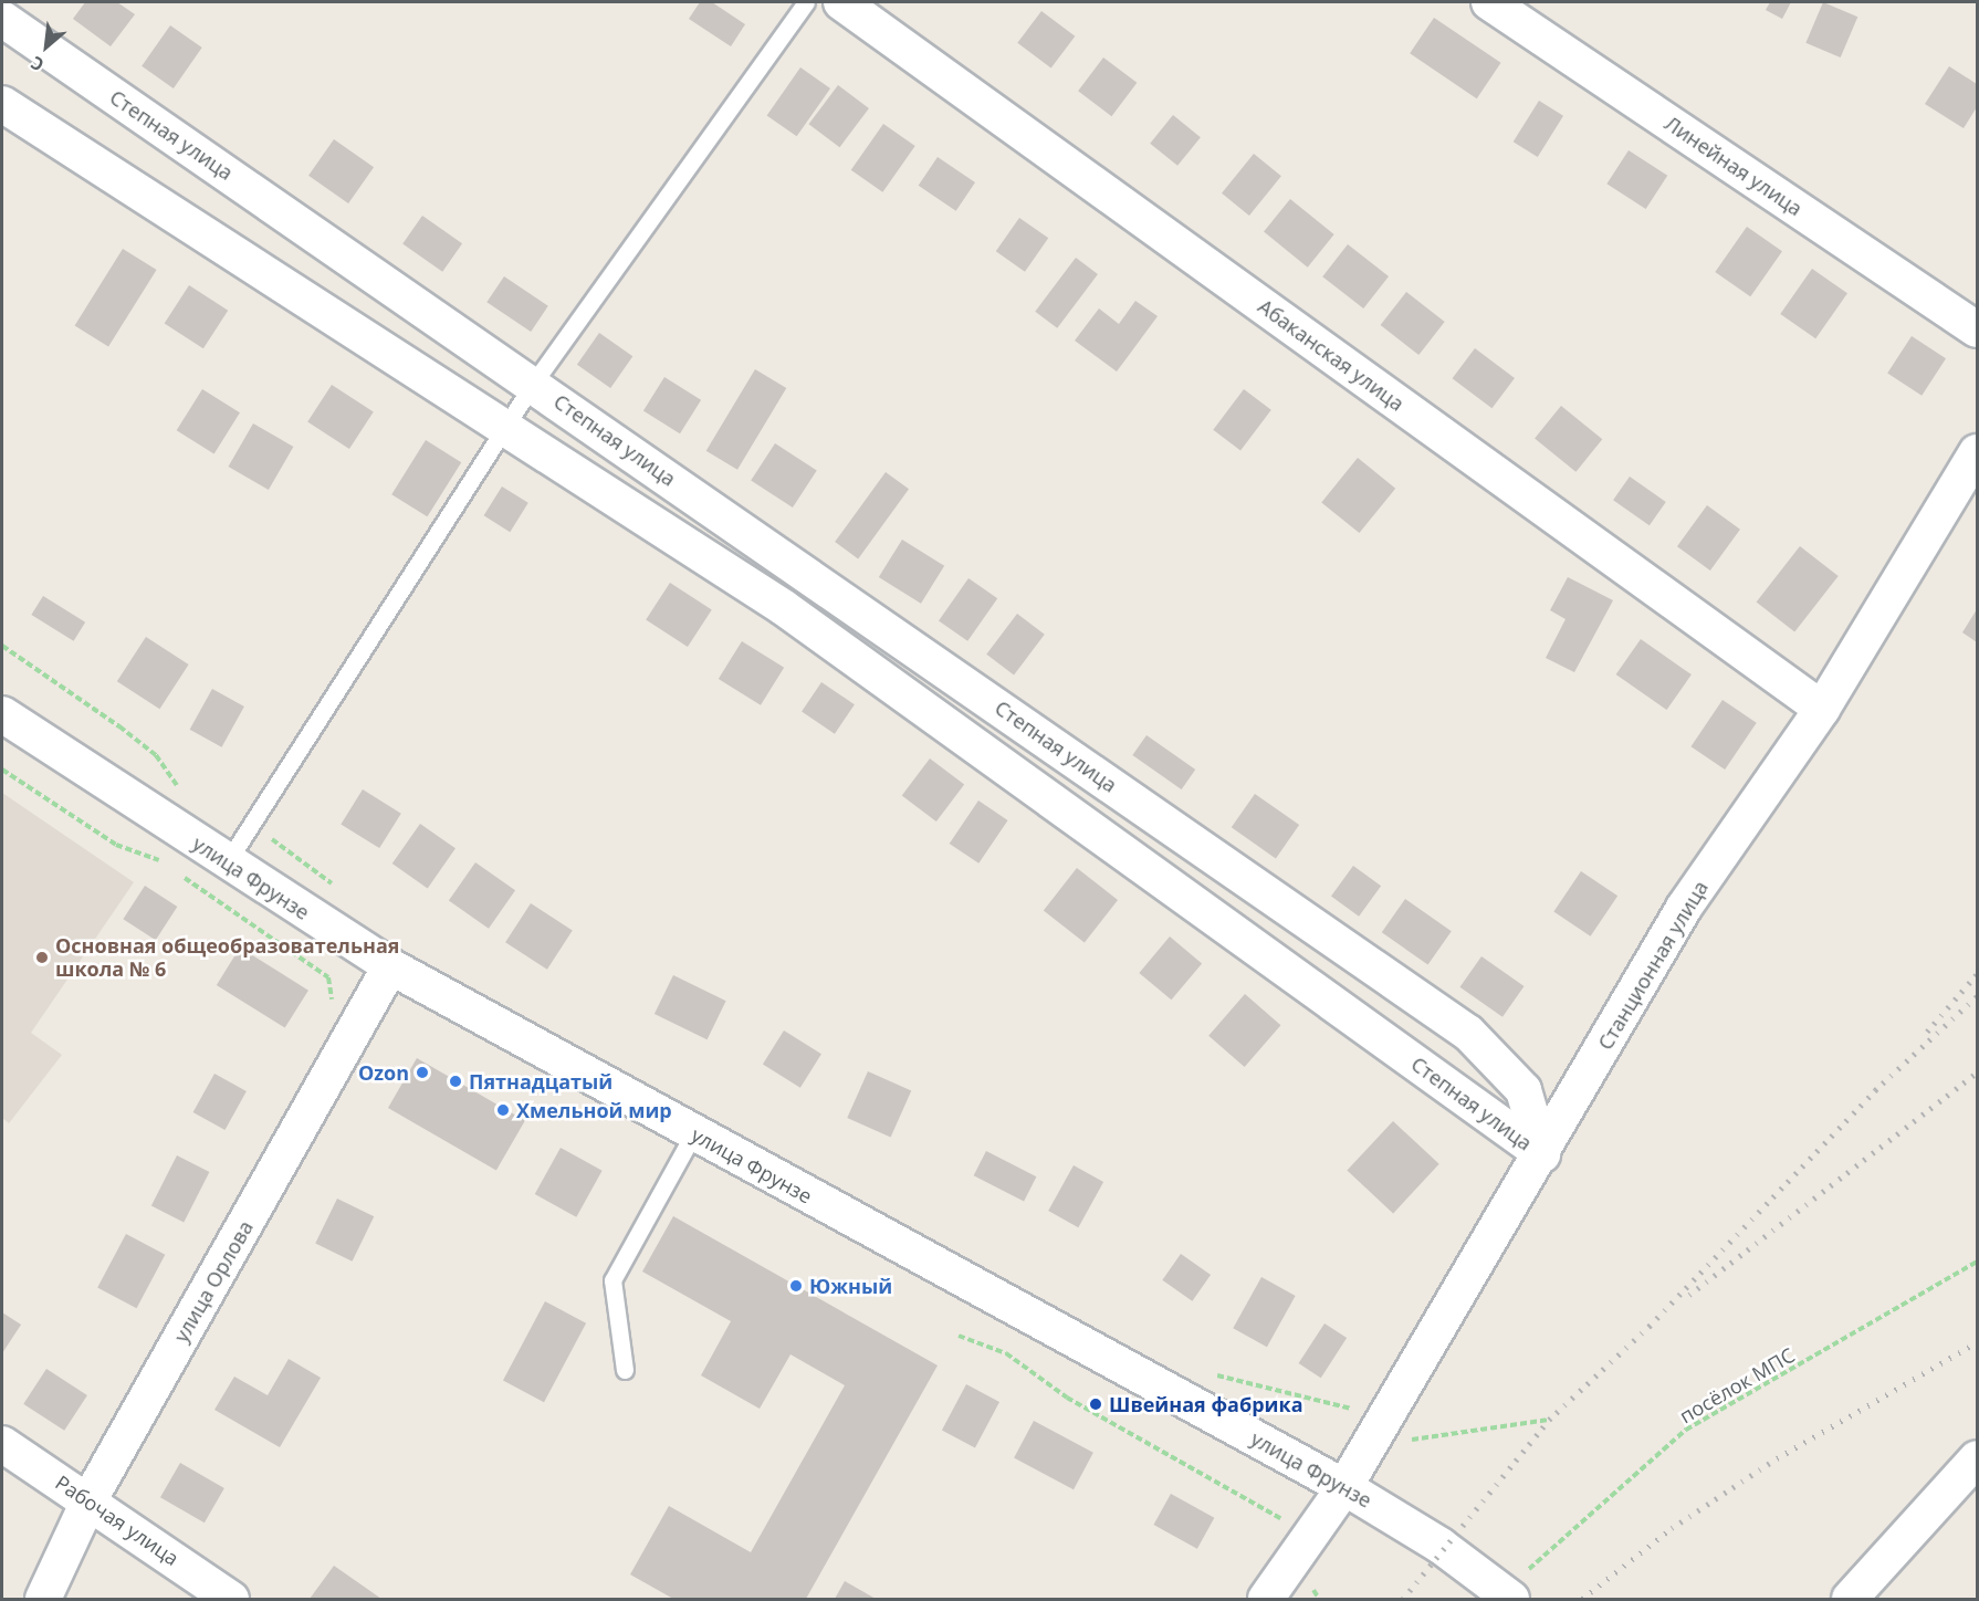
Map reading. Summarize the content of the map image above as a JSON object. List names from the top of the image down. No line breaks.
{"streets":{"street":["Степная улица","Линейная улица","Абаканская улица","улица Фрунзе","Станционная улица","улица Орлова","Рабочая улица"],"path":["посёлок МПС"]},"crossings":[["Степная улица","Станционная улица"],["Абаканская улица","Станционная улица"],["улица Фрунзе","Станционная улица"],["улица Фрунзе","улица Орлова"],["улица Фрунзе","посёлок МПС"],["улица Орлова","Рабочая улица"]],"places":["Основная общеобразовательная школа № 6","Ozon","Пятнадцатый","Хмельной мир","Южный","Швейная фабрика"],"north":"bottom left"}
